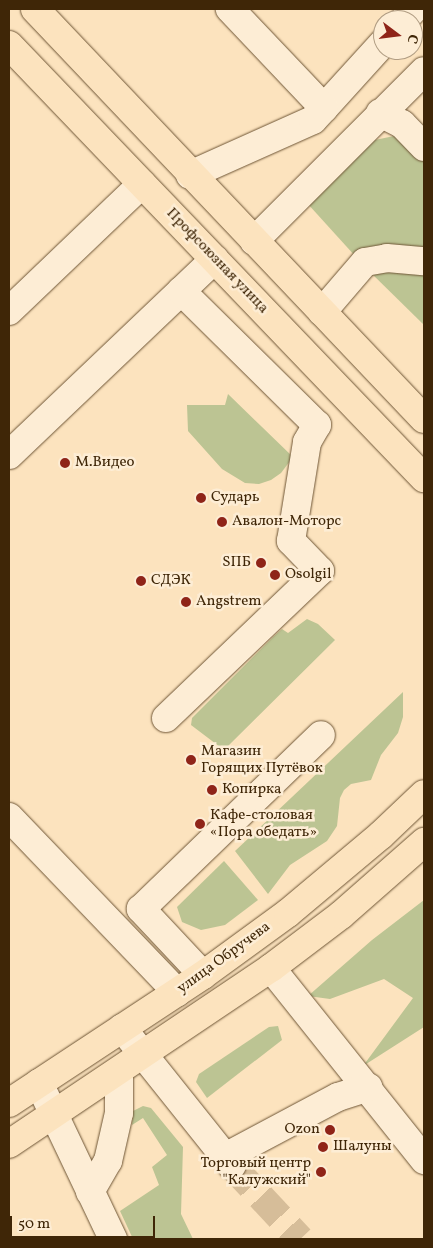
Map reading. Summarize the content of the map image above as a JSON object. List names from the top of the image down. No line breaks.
{"streets":{"main road":["Профсоюзная улица","улица Обручева"]},"places":["М.Видео","Сударь","Авалон-Моторс","SПБ","Osolgil","СДЭК","Angstrem","Магазин Горящих Путёвок","Копирка","Кафе-столовая «Пора обедать»","Ozon","Шалуны","Торговый центр \"Калужский\""],"scale_bar":"50 m","north":"right"}
